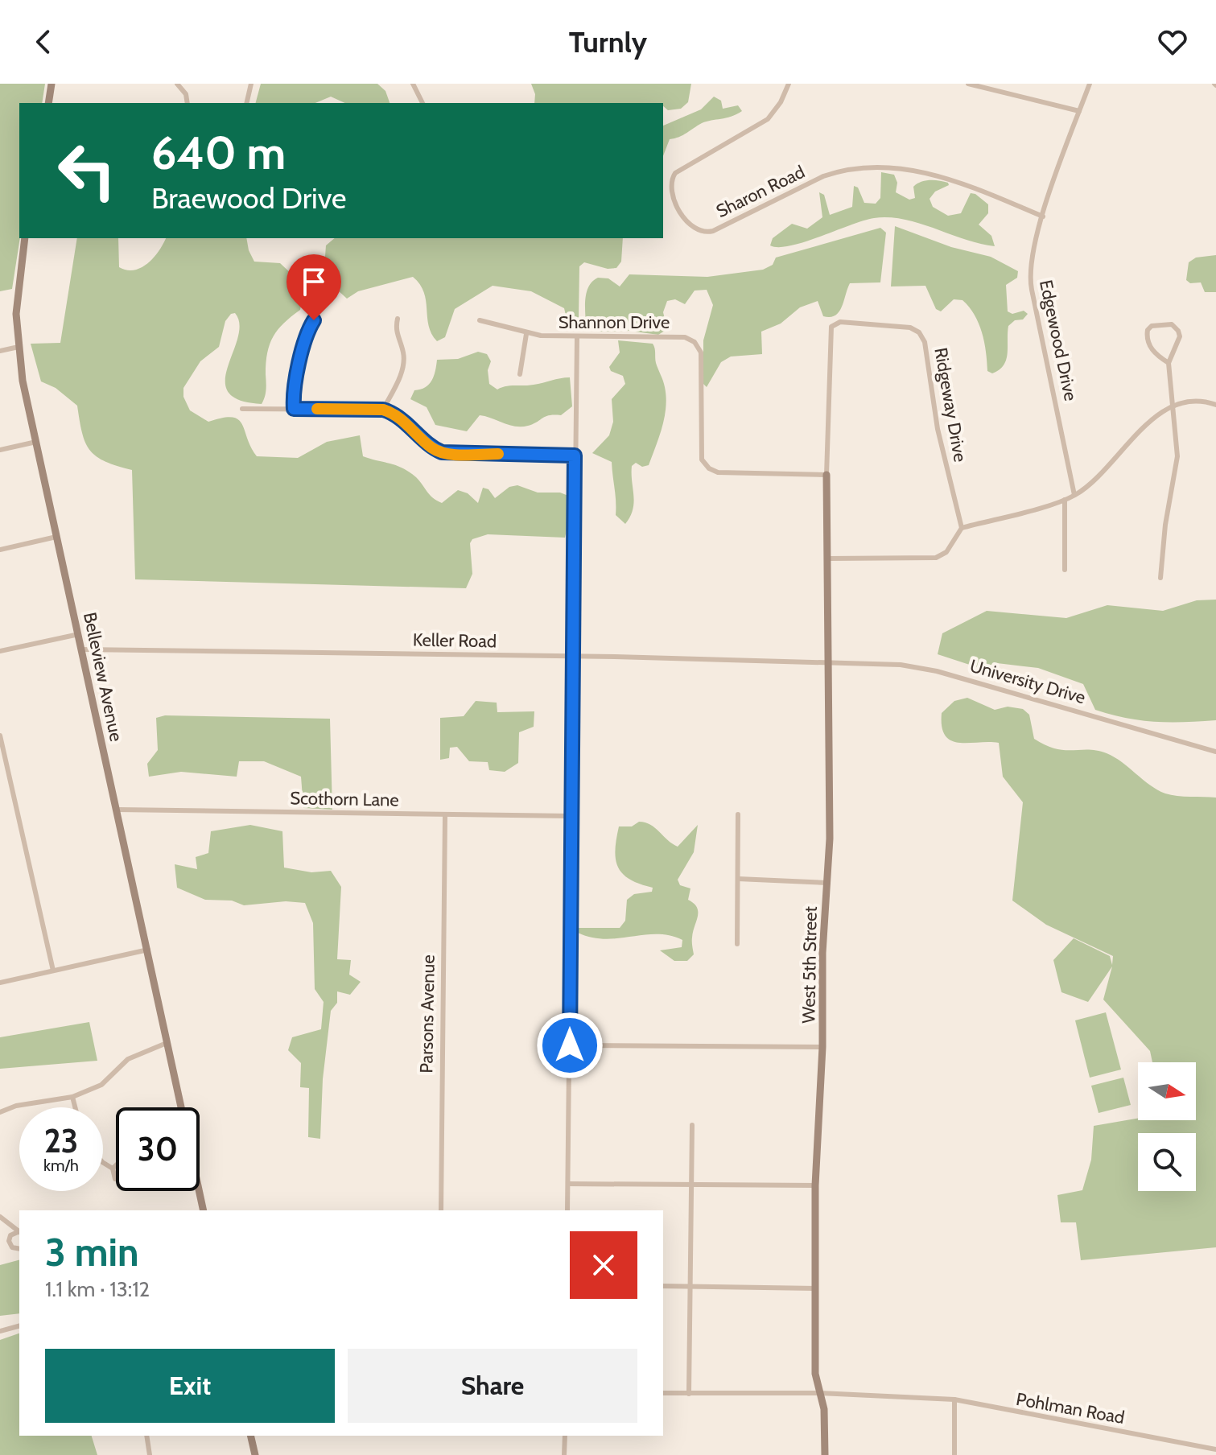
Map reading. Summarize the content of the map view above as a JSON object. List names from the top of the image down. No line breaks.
{"streets":{"street":["Sharon Road","Shannon Drive","Edgewood Drive","Ridgeway Drive","Keller Road","Belleview Avenue","University Drive","Scothorn Lane","West 5th Street","Parsons Avenue","Pohlman Road"]},"crossings":[["Sharon Road","Edgewood Drive"],["Shannon Drive","Ridgeway Drive"],["Shannon Drive","West 5th Street"],["Ridgeway Drive","West 5th Street"],["Keller Road","Belleview Avenue"],["Keller Road","University Drive"],["Keller Road","West 5th Street"],["Belleview Avenue","Scothorn Lane"],["University Drive","West 5th Street"],["Scothorn Lane","Parsons Avenue"],["West 5th Street","Pohlman Road"]],"north":"right","page":{"header":"Turnly","turn":["640 m","Braewood Drive"],"speed":"23 km/h","limit":"30","heading":["3 min","1.1 km · 13:12"],"buttons":["Exit","Share"]}}
